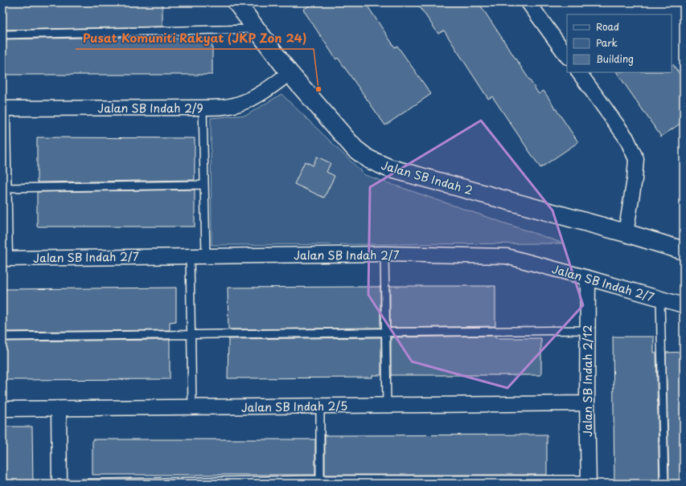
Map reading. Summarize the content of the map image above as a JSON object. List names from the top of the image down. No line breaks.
{"streets":{"street":["Jalan SB Indah 2/9","Jalan SB Indah 2","Jalan SB Indah 2/7","Jalan SB Indah 2/12","Jalan SB Indah 2/5"]},"crossings":[["Jalan SB Indah 2/9","Jalan SB Indah 2"],["Jalan SB Indah 2/7","Jalan SB Indah 2/12"],["Jalan SB Indah 2/12","Jalan SB Indah 2/5"]],"places":["Pusat Komuniti Rakyat (JKP Zon 24)"],"legend":["Road","Park","Building"]}
